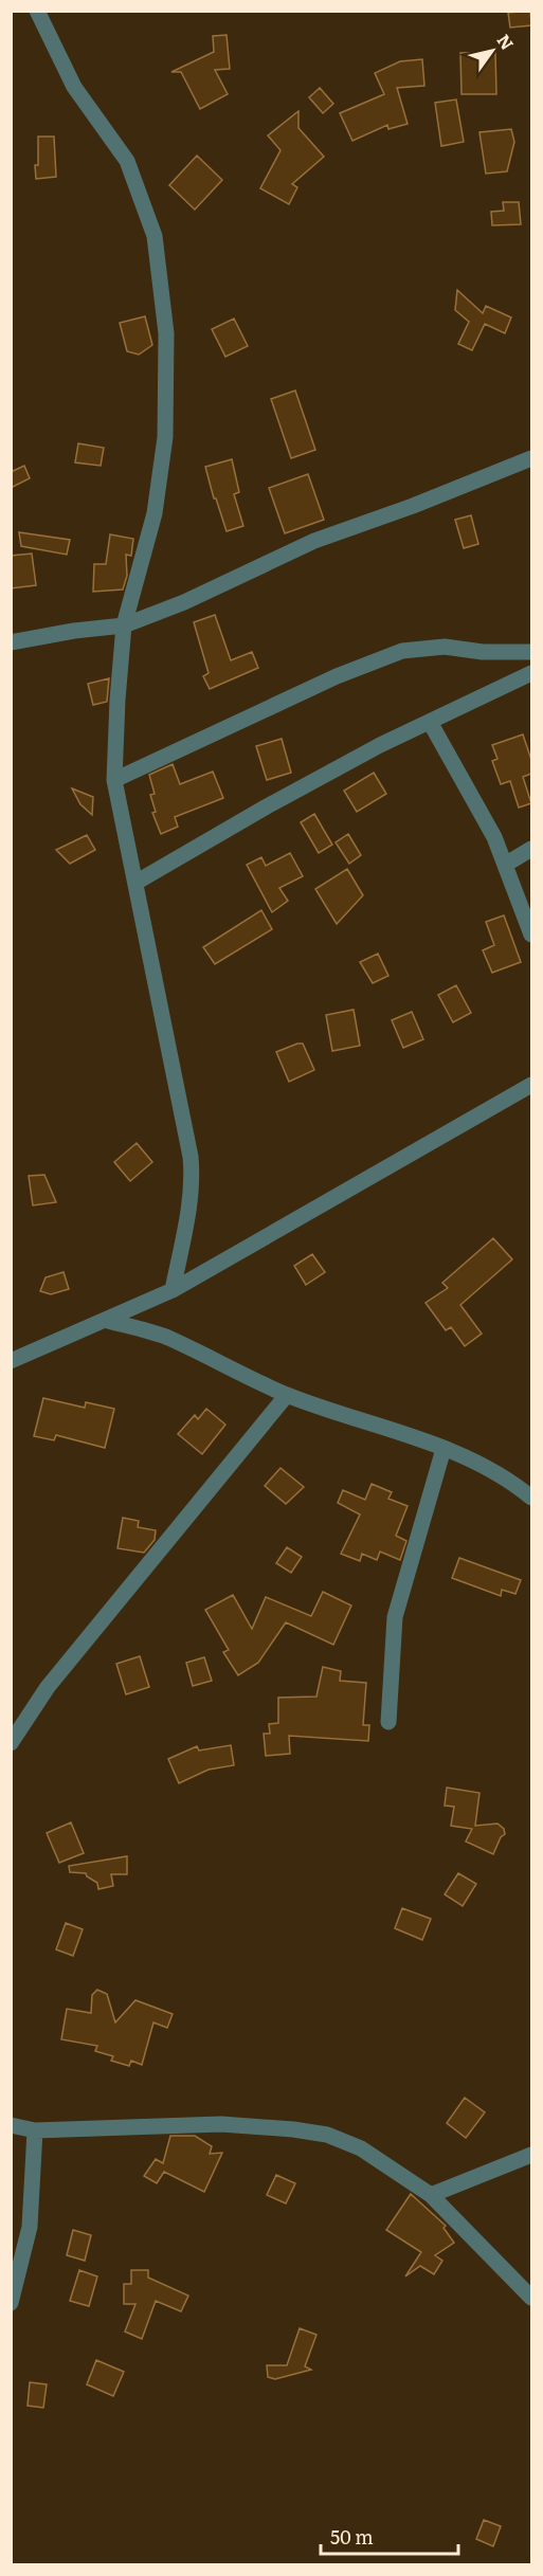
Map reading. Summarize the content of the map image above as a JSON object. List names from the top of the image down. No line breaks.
{"scale_bar":"50 m","north":"top right"}
